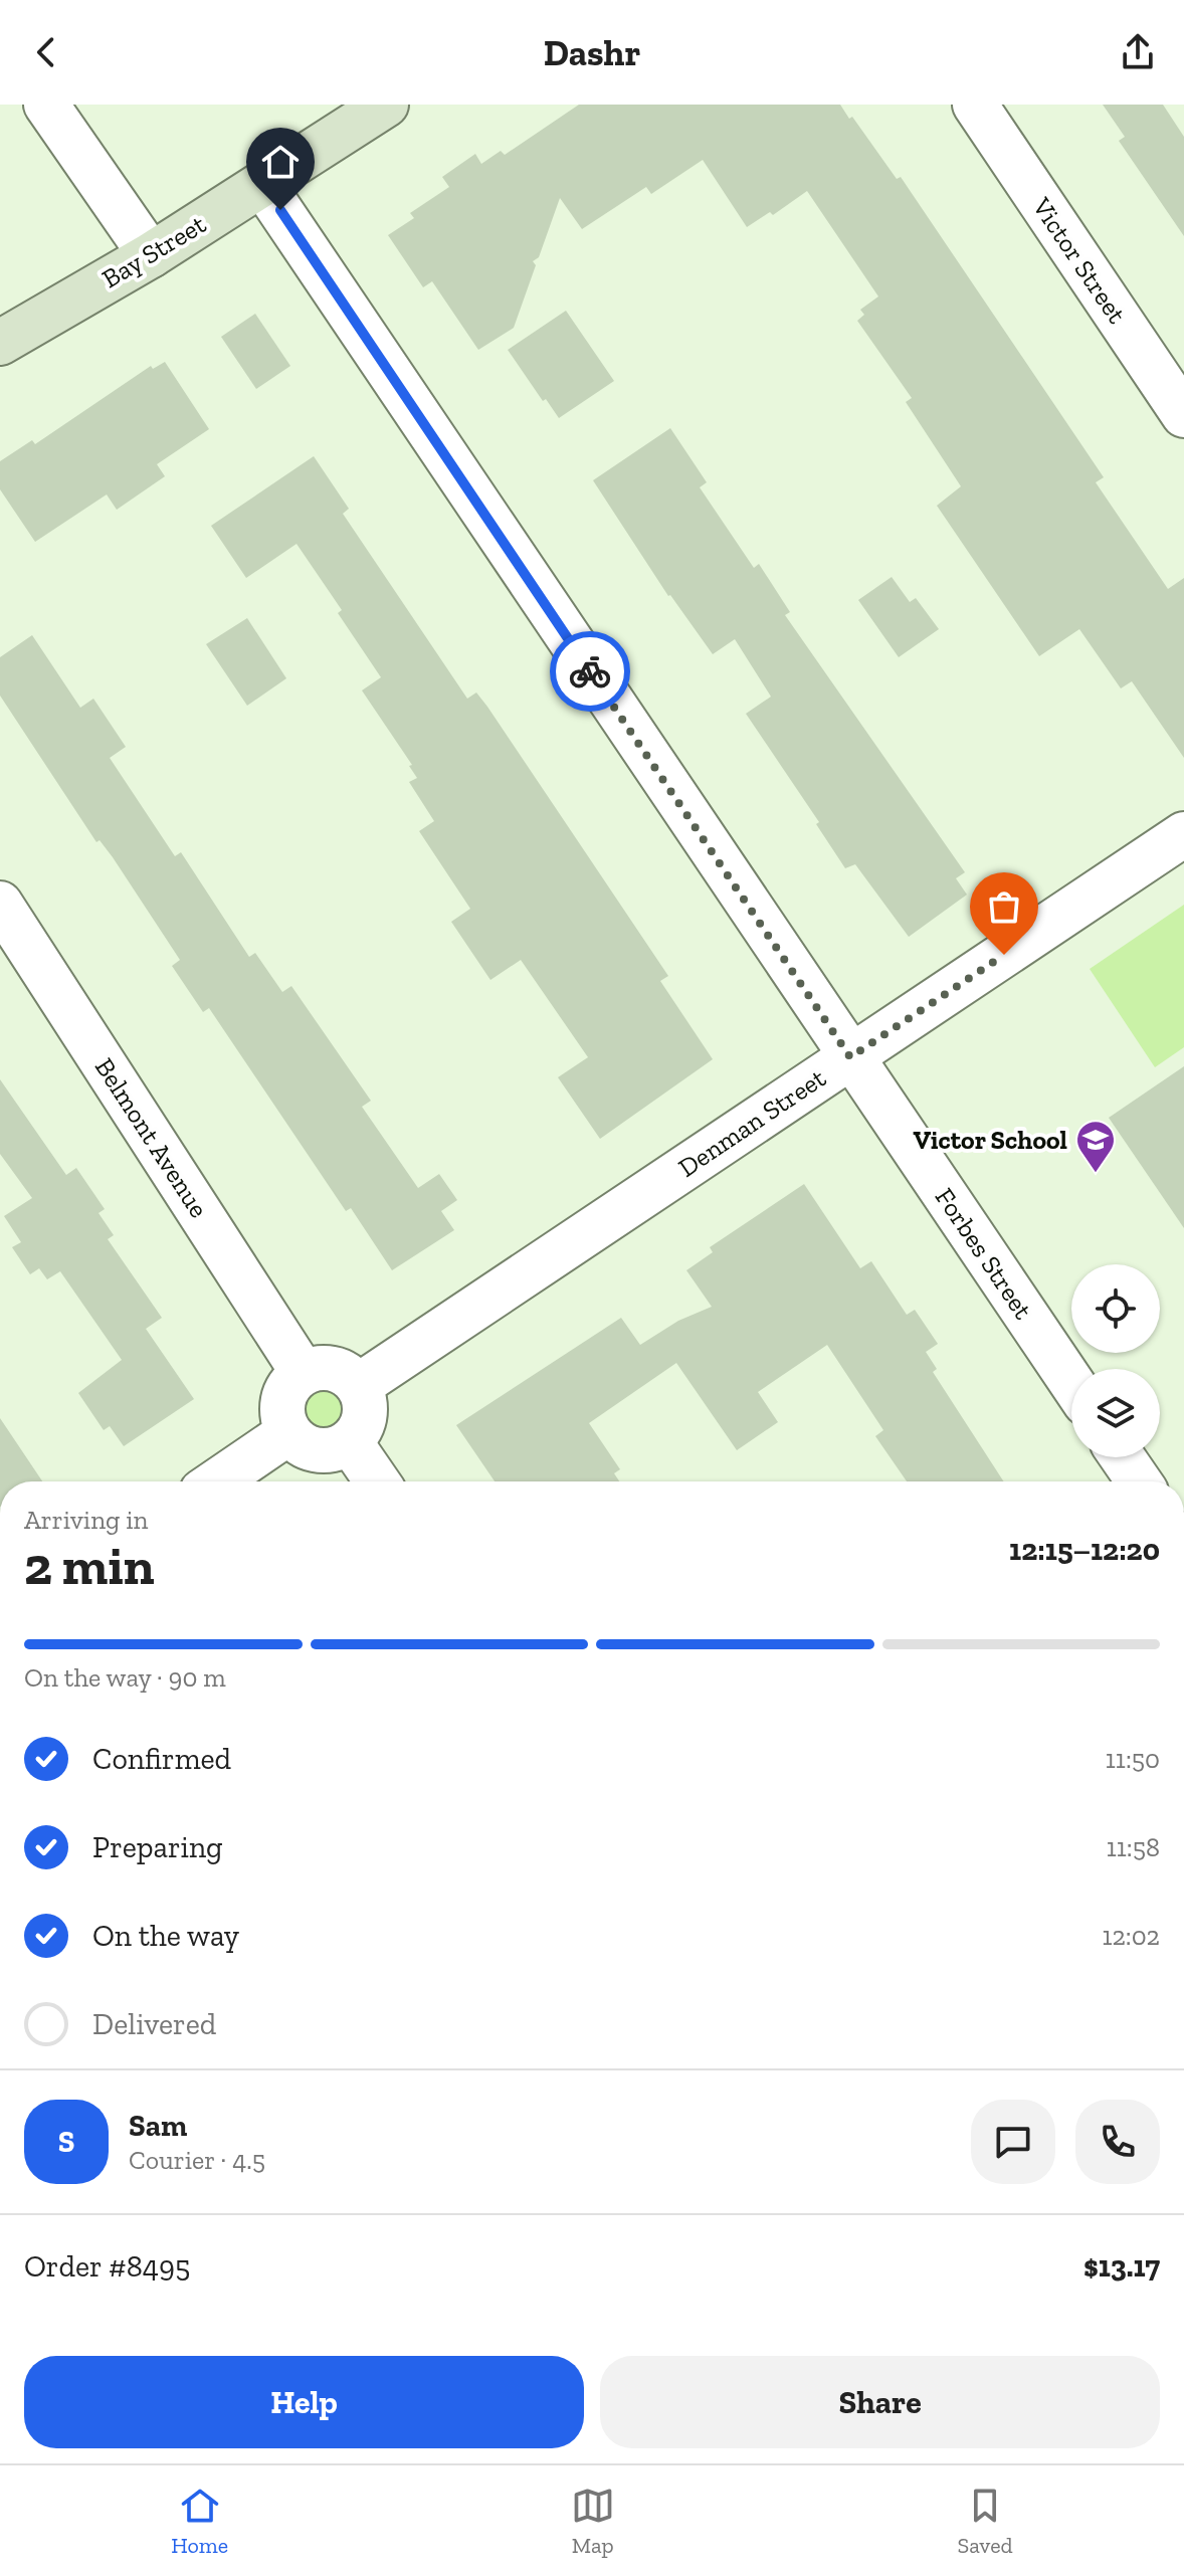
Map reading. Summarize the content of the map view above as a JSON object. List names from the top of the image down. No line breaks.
{"streets":{"main road":["Bay Street"],"street":["Victor Street","Denman Street","Belmont Avenue","Forbes Street"]},"crossings":[["Bay Street","Forbes Street"],["Denman Street","Belmont Avenue"],["Denman Street","Forbes Street"]],"places":{"school or university":["Victor School"]},"page":{"header":"Dashr","heading":["2 min","Arriving in","12:15–12:20"],"panel":["Sam","Courier · 4.5","Order #8495","$13.17"],"bar":"On the way · 90 m","list":[["Confirmed","11:50"],["Preparing","11:58"],["On the way","12:02"],"Delivered"],"round":"S","buttons":["Help","Share"],"tabs":["Home","Map","Saved"]}}
